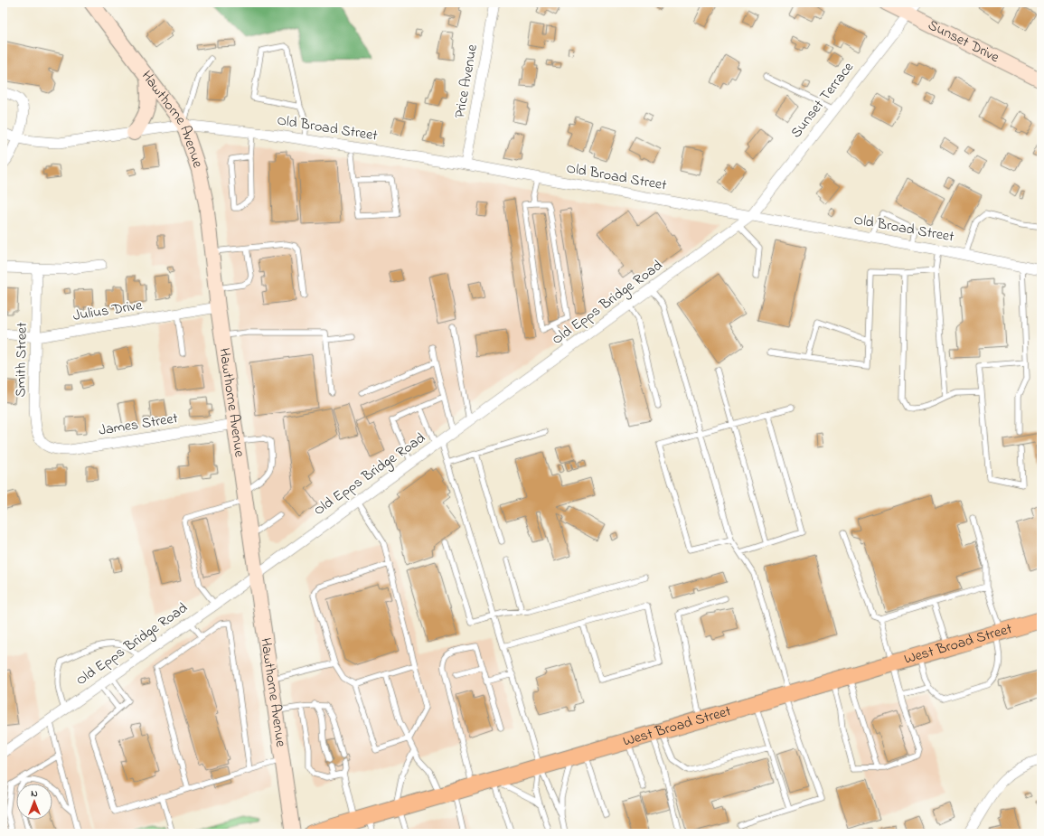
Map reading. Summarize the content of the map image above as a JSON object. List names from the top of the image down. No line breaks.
{"streets":{"main road":["Sunset Drive","Hawthorne Avenue","West Broad Street"],"street":["Price Avenue","Sunset Terrace","Old Broad Street","Old Epps Bridge Road","Julius Drive","Smith Street","James Street"]},"crossings":[["Sunset Drive","Sunset Terrace"],["Price Avenue","Old Broad Street"],["Sunset Terrace","Old Broad Street"],["Sunset Terrace","Old Epps Bridge Road"],["Hawthorne Avenue","Old Broad Street"],["Hawthorne Avenue","Old Epps Bridge Road"],["Hawthorne Avenue","Julius Drive"],["Hawthorne Avenue","James Street"],["Old Broad Street","Old Epps Bridge Road"],["Julius Drive","Smith Street"],["Smith Street","James Street"]],"north":"top"}
